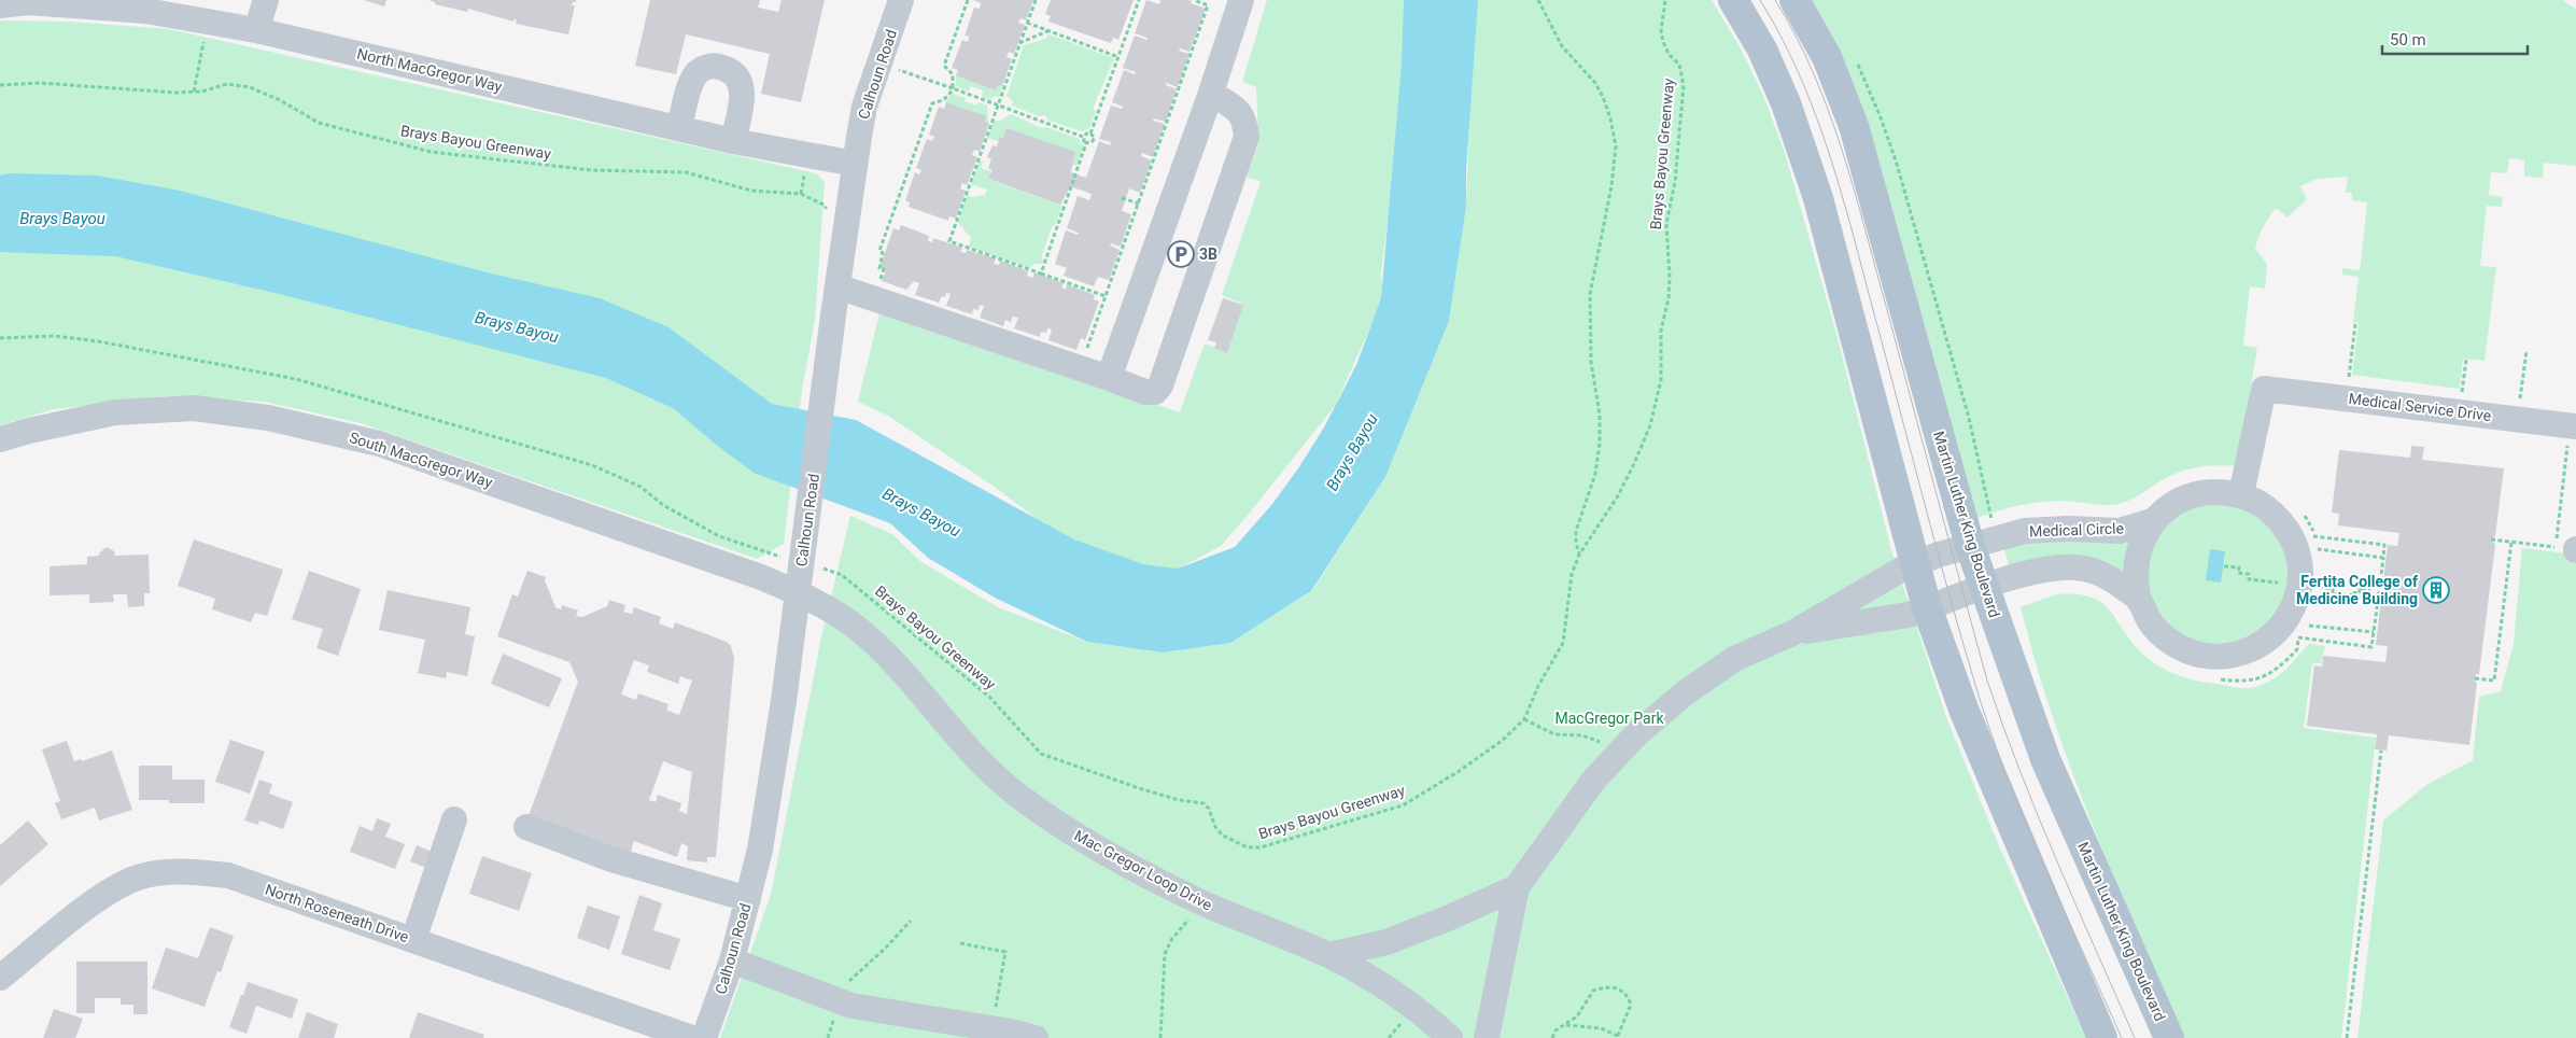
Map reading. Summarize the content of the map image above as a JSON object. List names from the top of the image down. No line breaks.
{"streets":{"main road":["Martin Luther King Boulevard"],"street":["North MacGregor Way","Calhoun Road","Medical Service Drive","South MacGregor Way","Medical Circle","Mac Gregor Loop Drive","North Roseneath Drive"],"path":["Brays Bayou Greenway"]},"crossings":[["North MacGregor Way","Calhoun Road"],["Calhoun Road","Brays Bayou Greenway"],["Calhoun Road","South MacGregor Way"],["Calhoun Road","Mac Gregor Loop Drive"],["Medical Service Drive","Medical Circle"],["South MacGregor Way","Mac Gregor Loop Drive"],["Martin Luther King Boulevard","Medical Circle"]],"water":["Brays Bayou"],"parks":["MacGregor Park"],"places":{"parking":["3B"],"building":["Fertita College of Medicine Building"]},"scale_bar":"50 m"}
